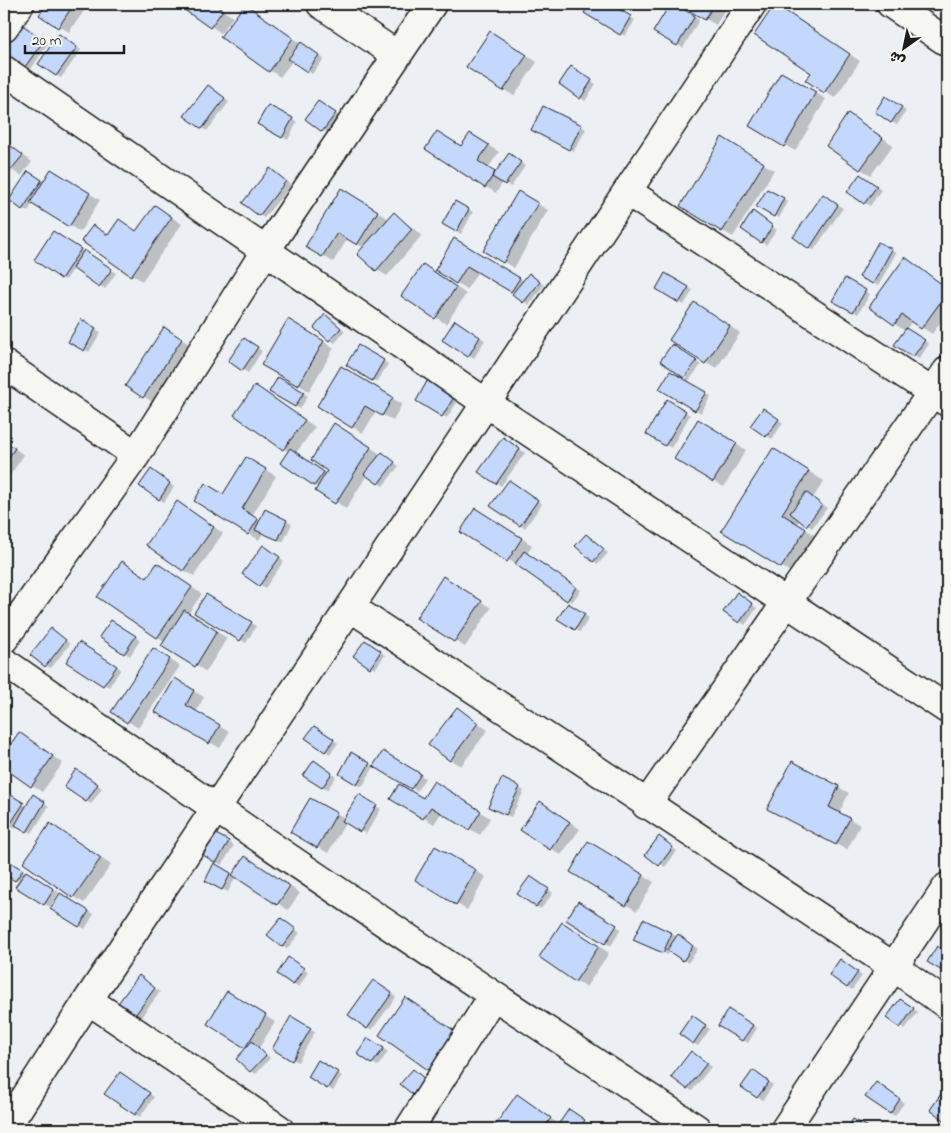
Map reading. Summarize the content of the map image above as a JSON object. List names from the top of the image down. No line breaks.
{"scale_bar":"20 m","north":"bottom left"}
